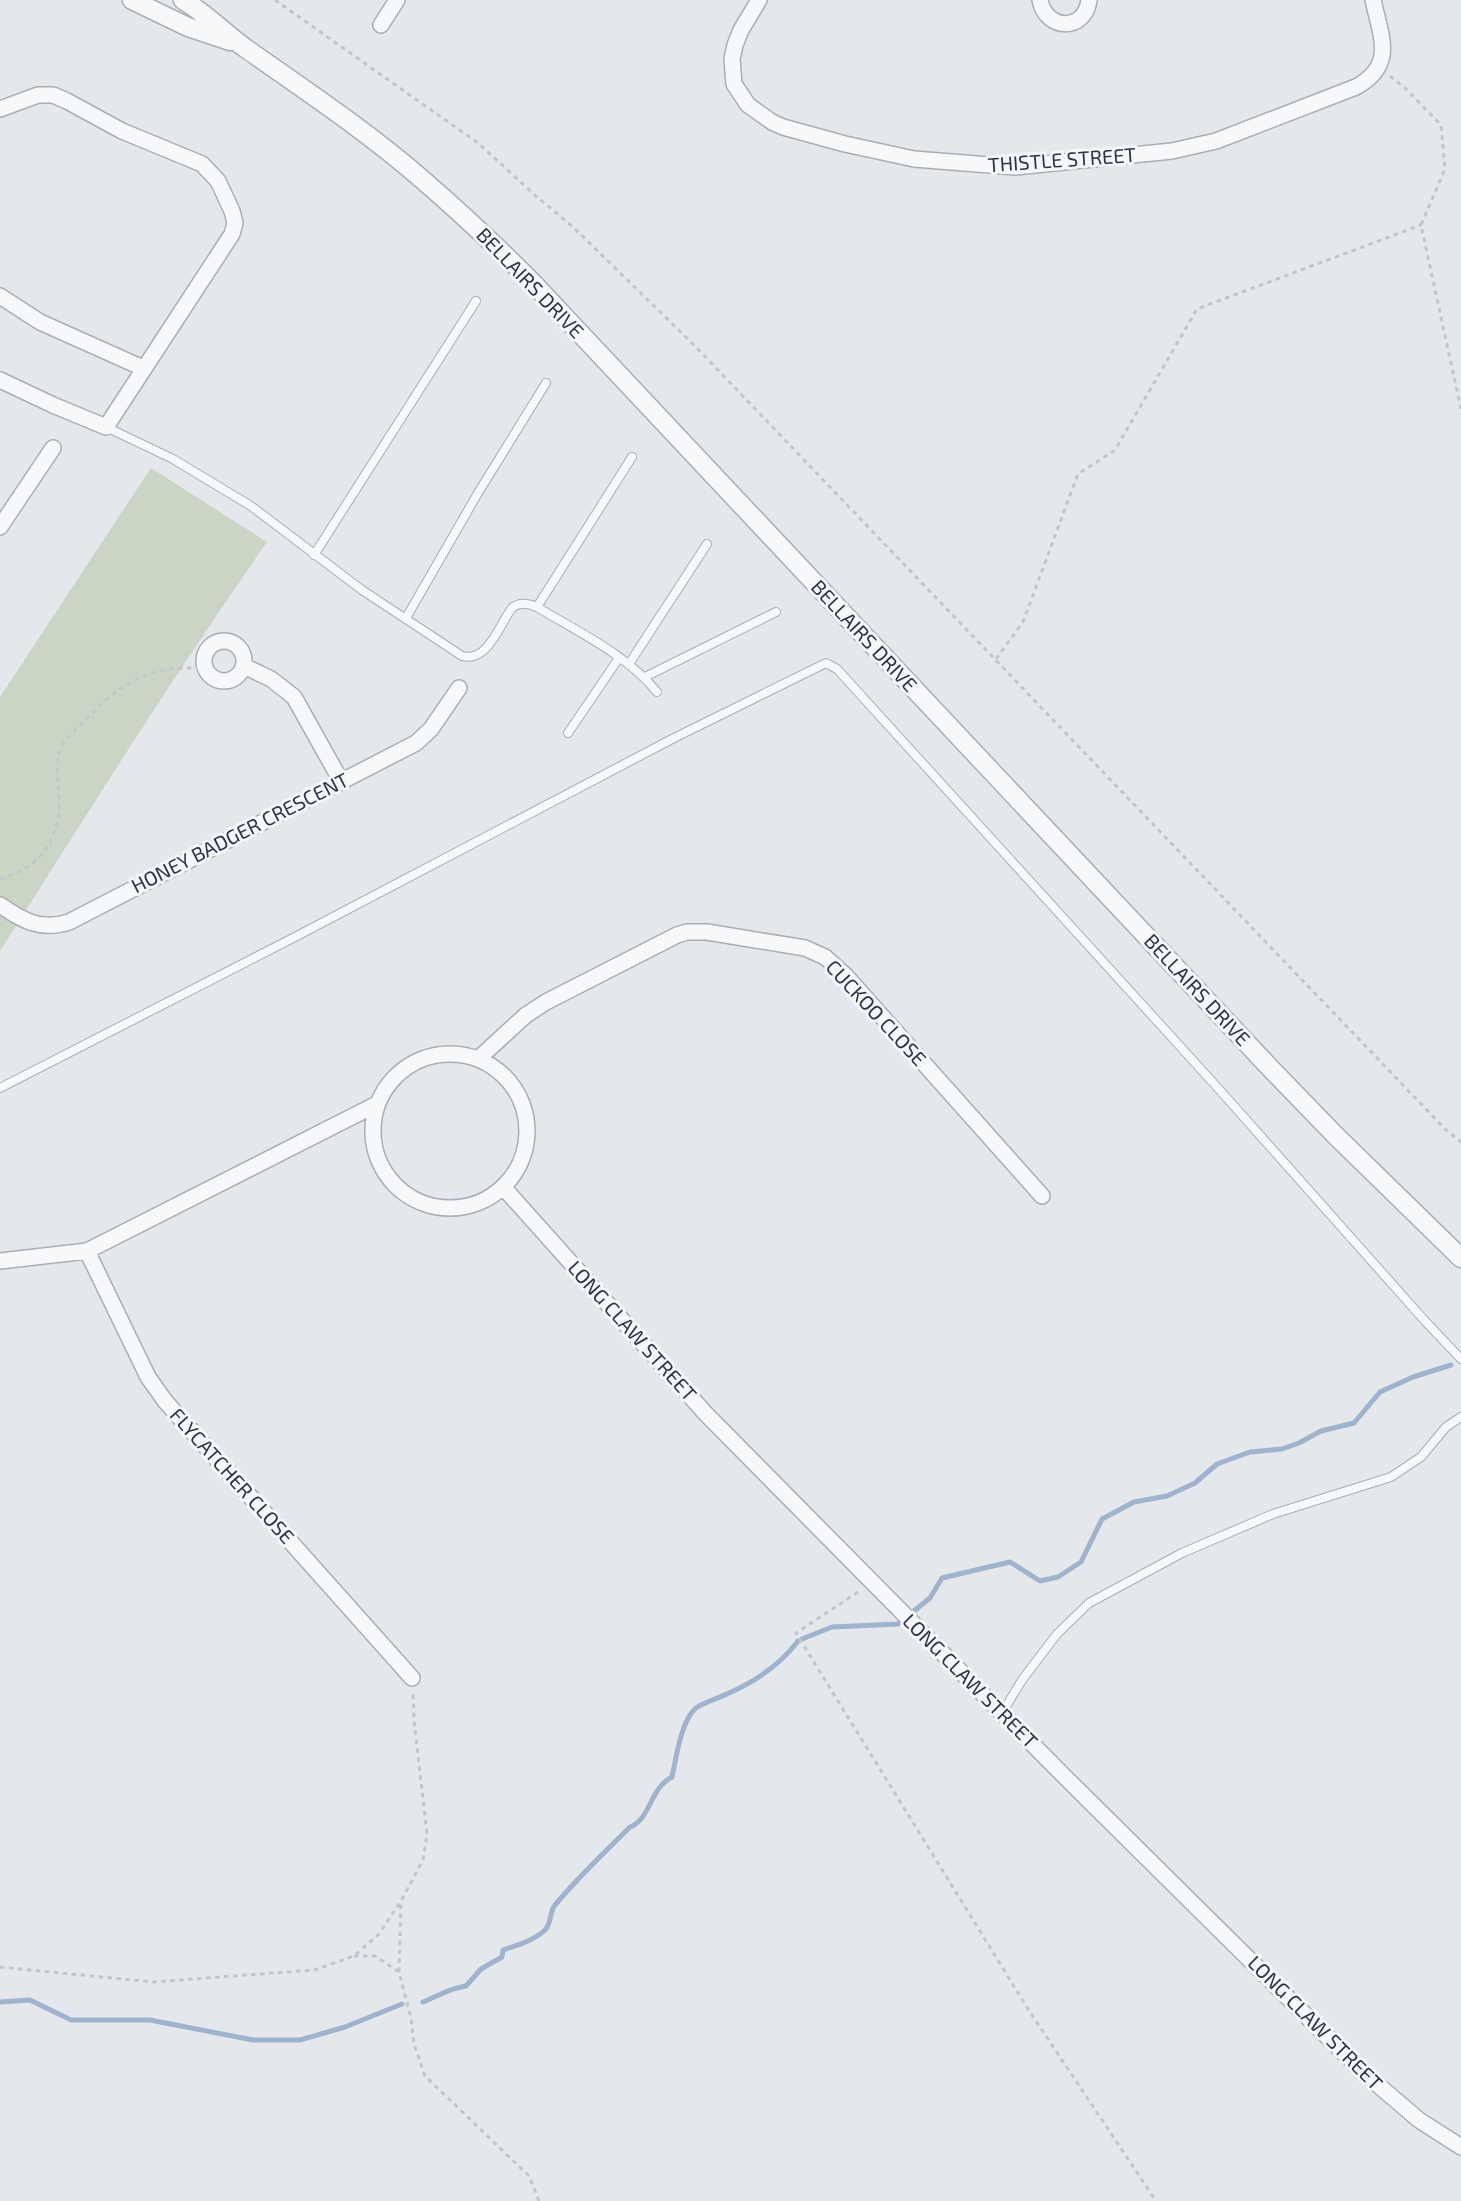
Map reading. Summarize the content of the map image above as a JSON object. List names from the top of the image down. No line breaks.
{"streets":{"street":["THISTLE STREET","BELLAIRS DRIVE","HONEY BADGER CRESCENT","CUCKOO CLOSE","LONG CLAW STREET","FLYCATCHER CLOSE"]},"crossings":[["CUCKOO CLOSE","LONG CLAW STREET"]]}
